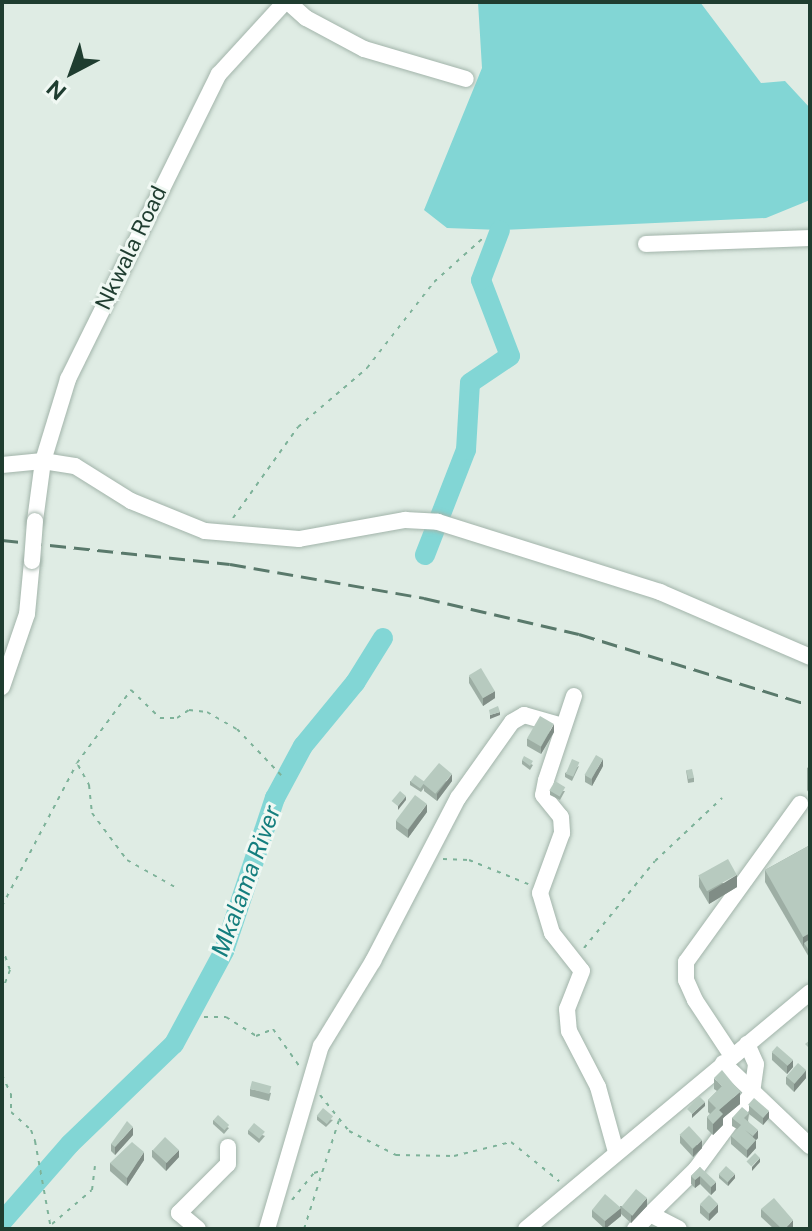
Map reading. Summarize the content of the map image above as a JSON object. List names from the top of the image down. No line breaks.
{"streets":{"street":["Nkwala Road"]},"water":["Mkalama River"],"north":"bottom left"}
